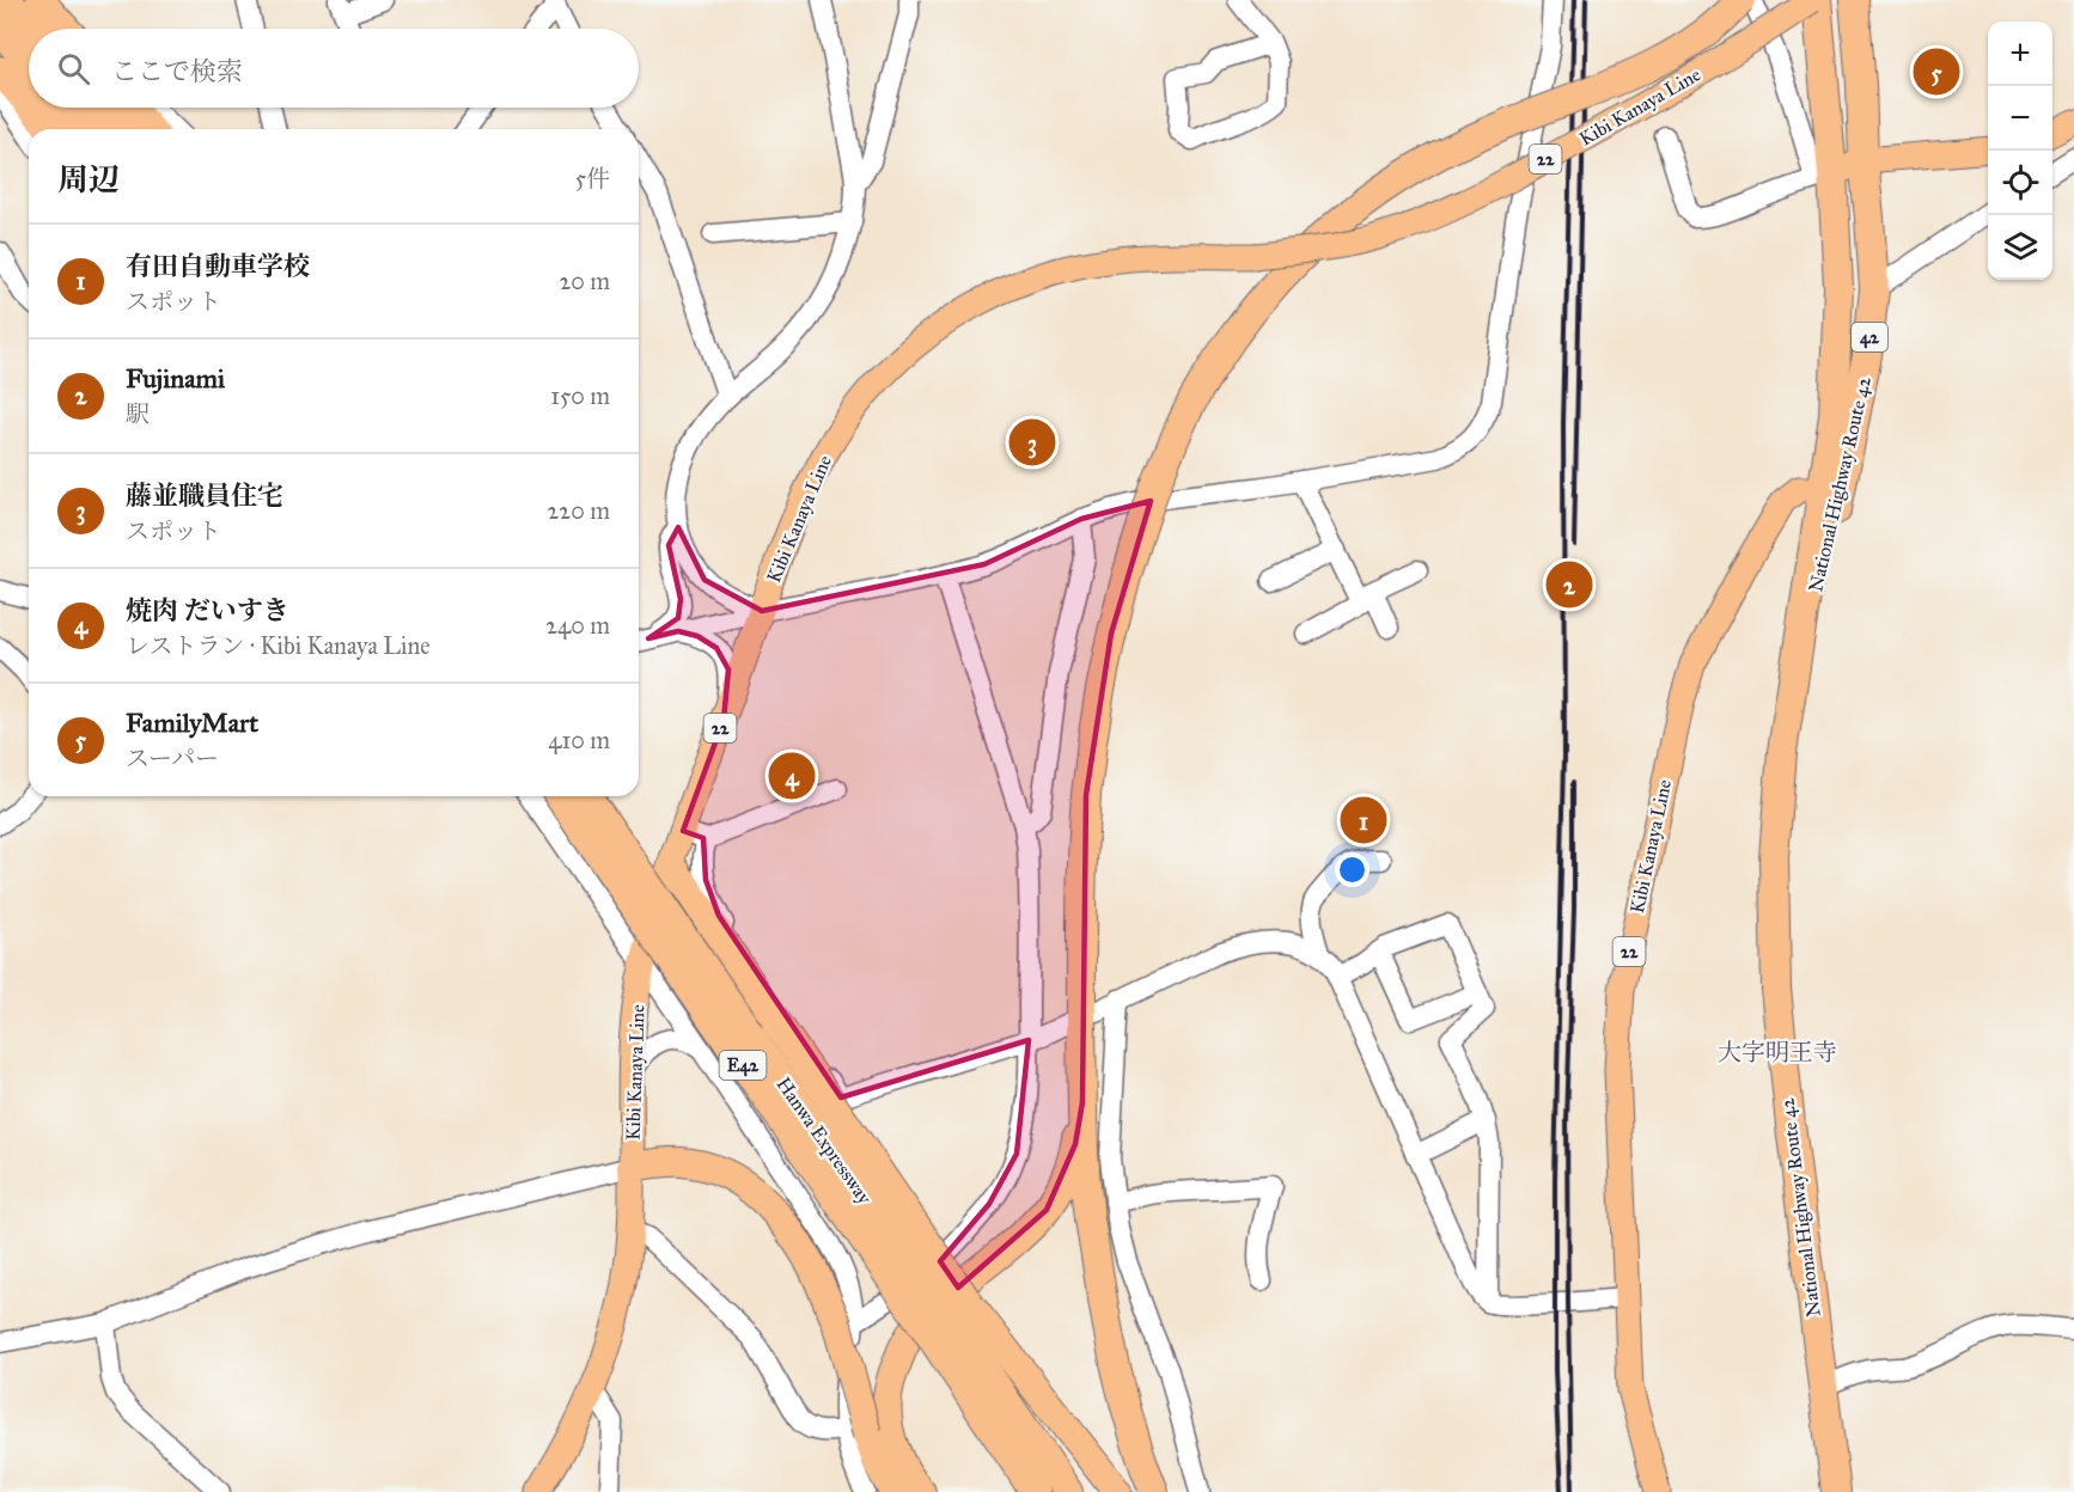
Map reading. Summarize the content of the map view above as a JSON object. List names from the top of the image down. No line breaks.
{"streets":{"highway":["42","National Highway Route 42","E42","Hanwa Expressway"],"main road":["Kibi Kanaya Line","22"]},"crossings":[["Kibi Kanaya Line","National Highway Route 42"]],"districts":["大字明王寺"],"page":{"map_buttons":["+","−"],"search":"ここで検索","pins":["5","3","2","4","1"],"heading":["周辺","5件"],"list":[{"mark":"1","name":"有田自動車学校","note":"スポット","value":"20 m"},{"mark":"2","name":"Fujinami","note":"駅","value":"150 m"},{"mark":"3","name":"藤並職員住宅","note":"スポット","value":"220 m"},{"mark":"4","name":"焼肉 だいすき","note":"レストラン · Kibi Kanaya Line","value":"240 m"},{"mark":"5","name":"FamilyMart","note":"スーパー","value":"410 m"}]}}
